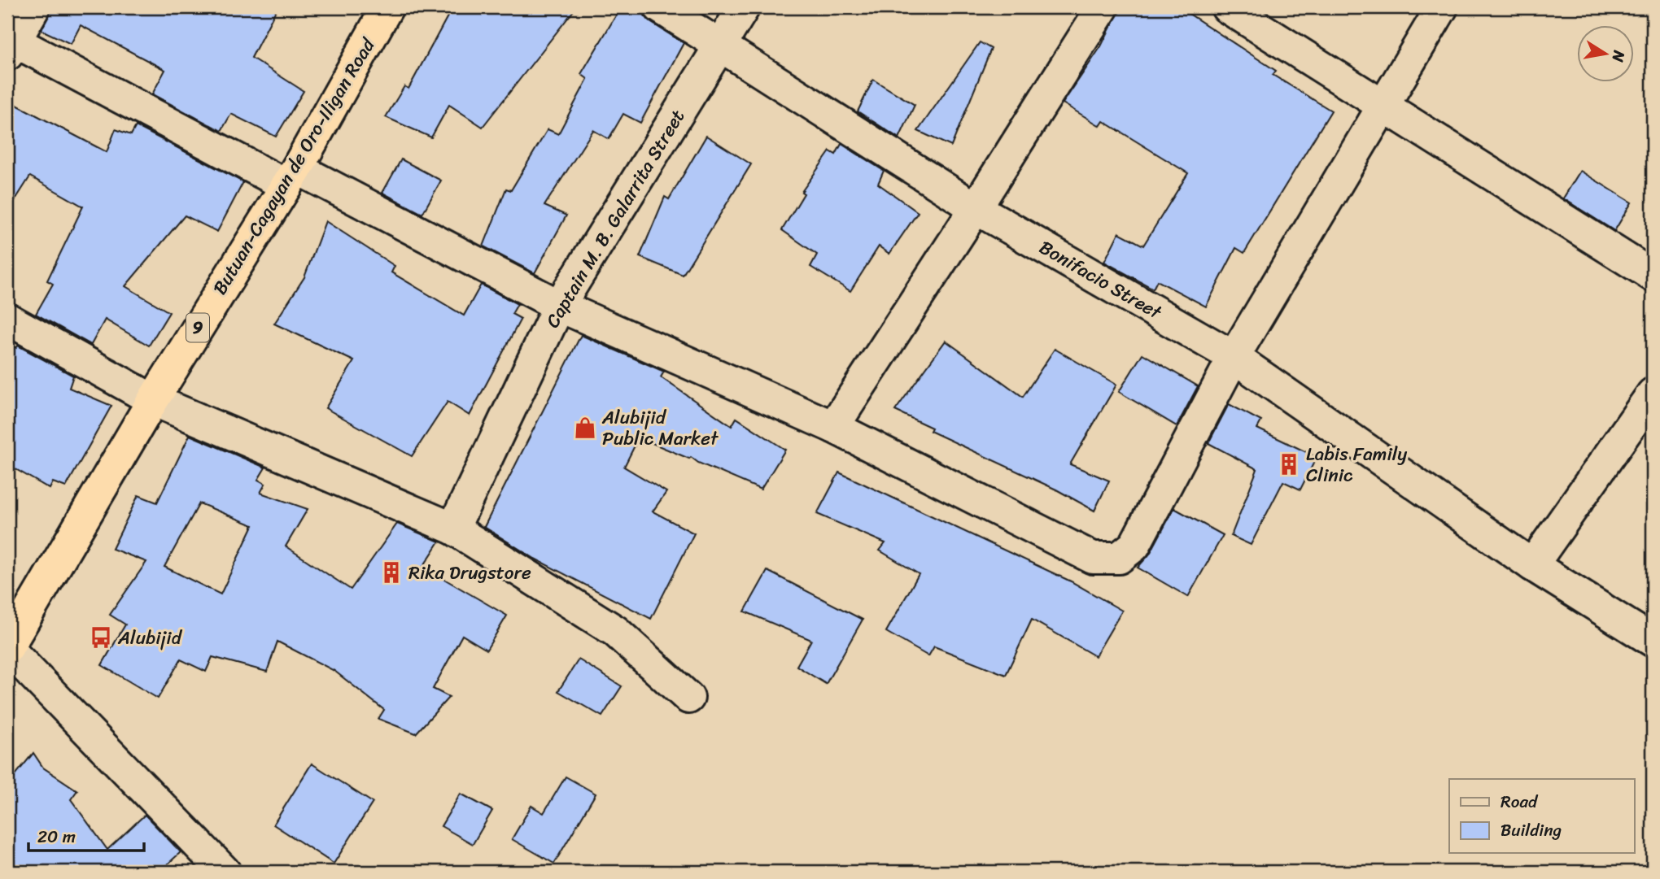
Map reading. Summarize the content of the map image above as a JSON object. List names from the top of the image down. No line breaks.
{"streets":{"highway":["Butuan-Cagayan de Oro-Iligan Road","9"],"street":["Captain M. B. Galarrita Street","Bonifacio Street"]},"crossings":[["Captain M. B. Galarrita Street","Bonifacio Street"]],"places":{"shop":["Alubijid Public Market"],"building":["Labis Family Clinic","Rika Drugstore"],"bus stop":["Alubijid"]},"legend":["Road","Building"],"scale_bar":"20 m","north":"right"}
